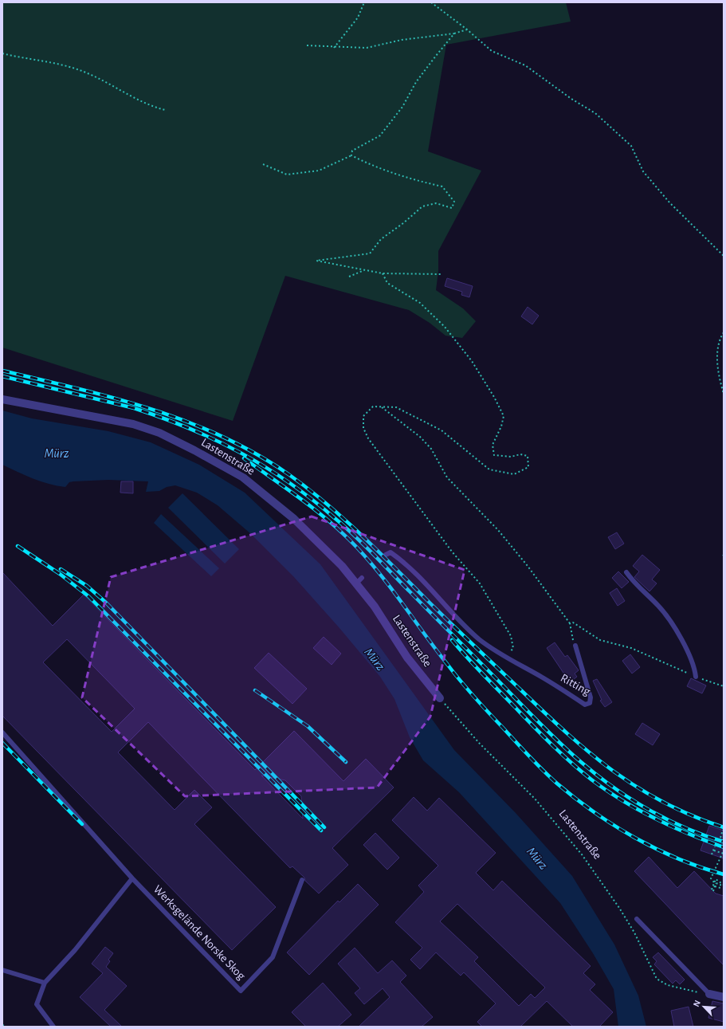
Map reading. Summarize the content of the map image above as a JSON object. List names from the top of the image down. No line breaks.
{"streets":{"street":["Lastenstraße"],"lane":["Ritting","Werksgelände Norske Skog"]},"water":["Mürz"],"north":"top left"}
